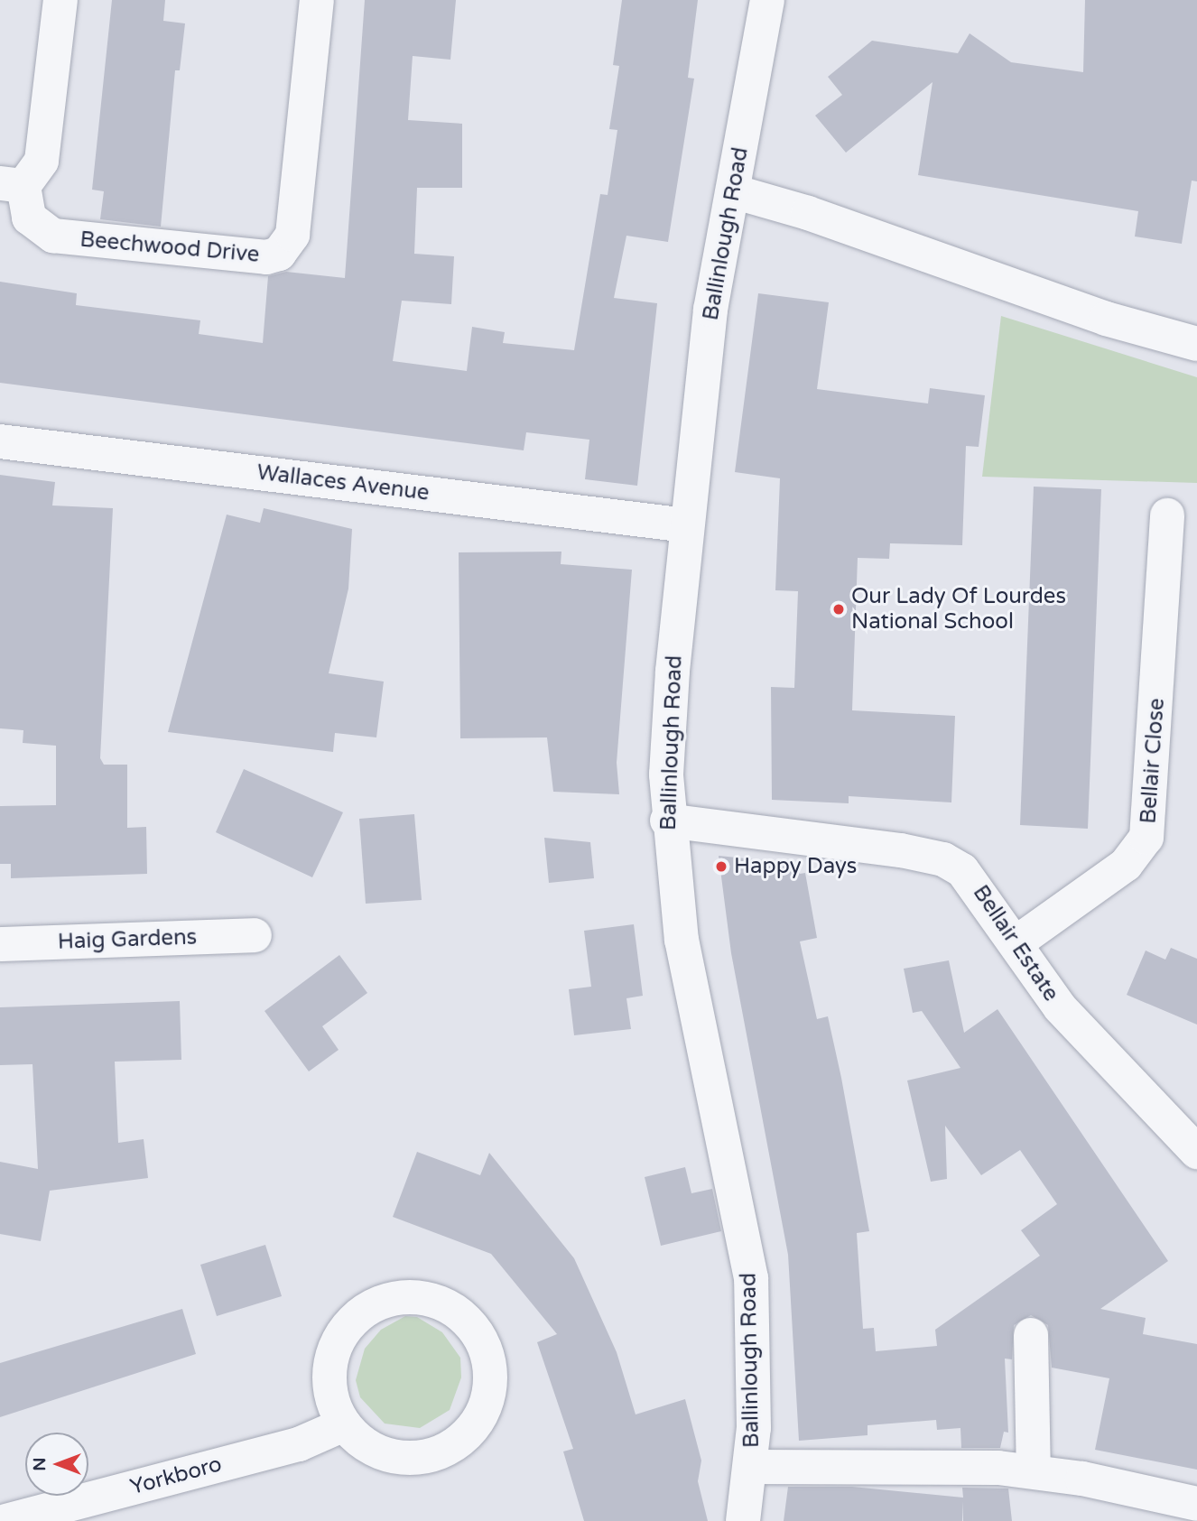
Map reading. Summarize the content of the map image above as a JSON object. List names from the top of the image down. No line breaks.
{"streets":{"street":["Ballinlough Road","Beechwood Drive","Wallaces Avenue","Bellair Close","Haig Gardens","Bellair Estate","Yorkboro"]},"crossings":[["Ballinlough Road","Wallaces Avenue"],["Ballinlough Road","Bellair Estate"],["Bellair Close","Bellair Estate"]],"places":["Our Lady Of Lourdes National School","Happy Days"],"north":"left"}
